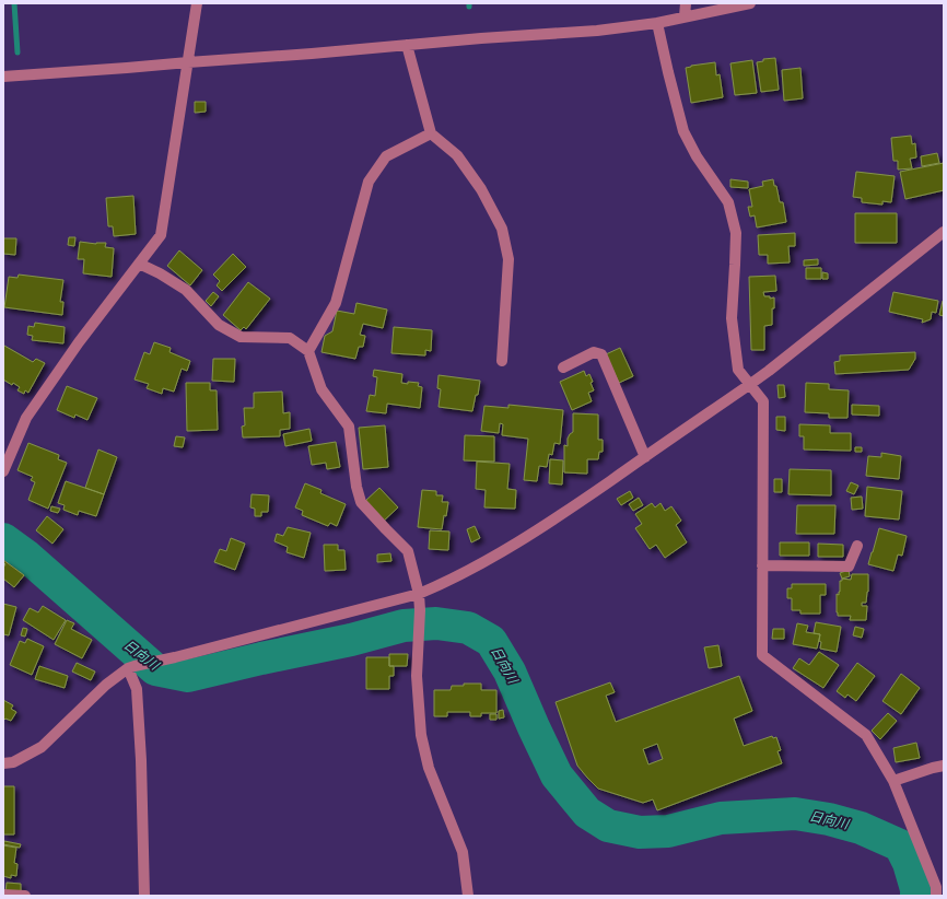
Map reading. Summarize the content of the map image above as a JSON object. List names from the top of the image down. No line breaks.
{"water":["日向川"]}
